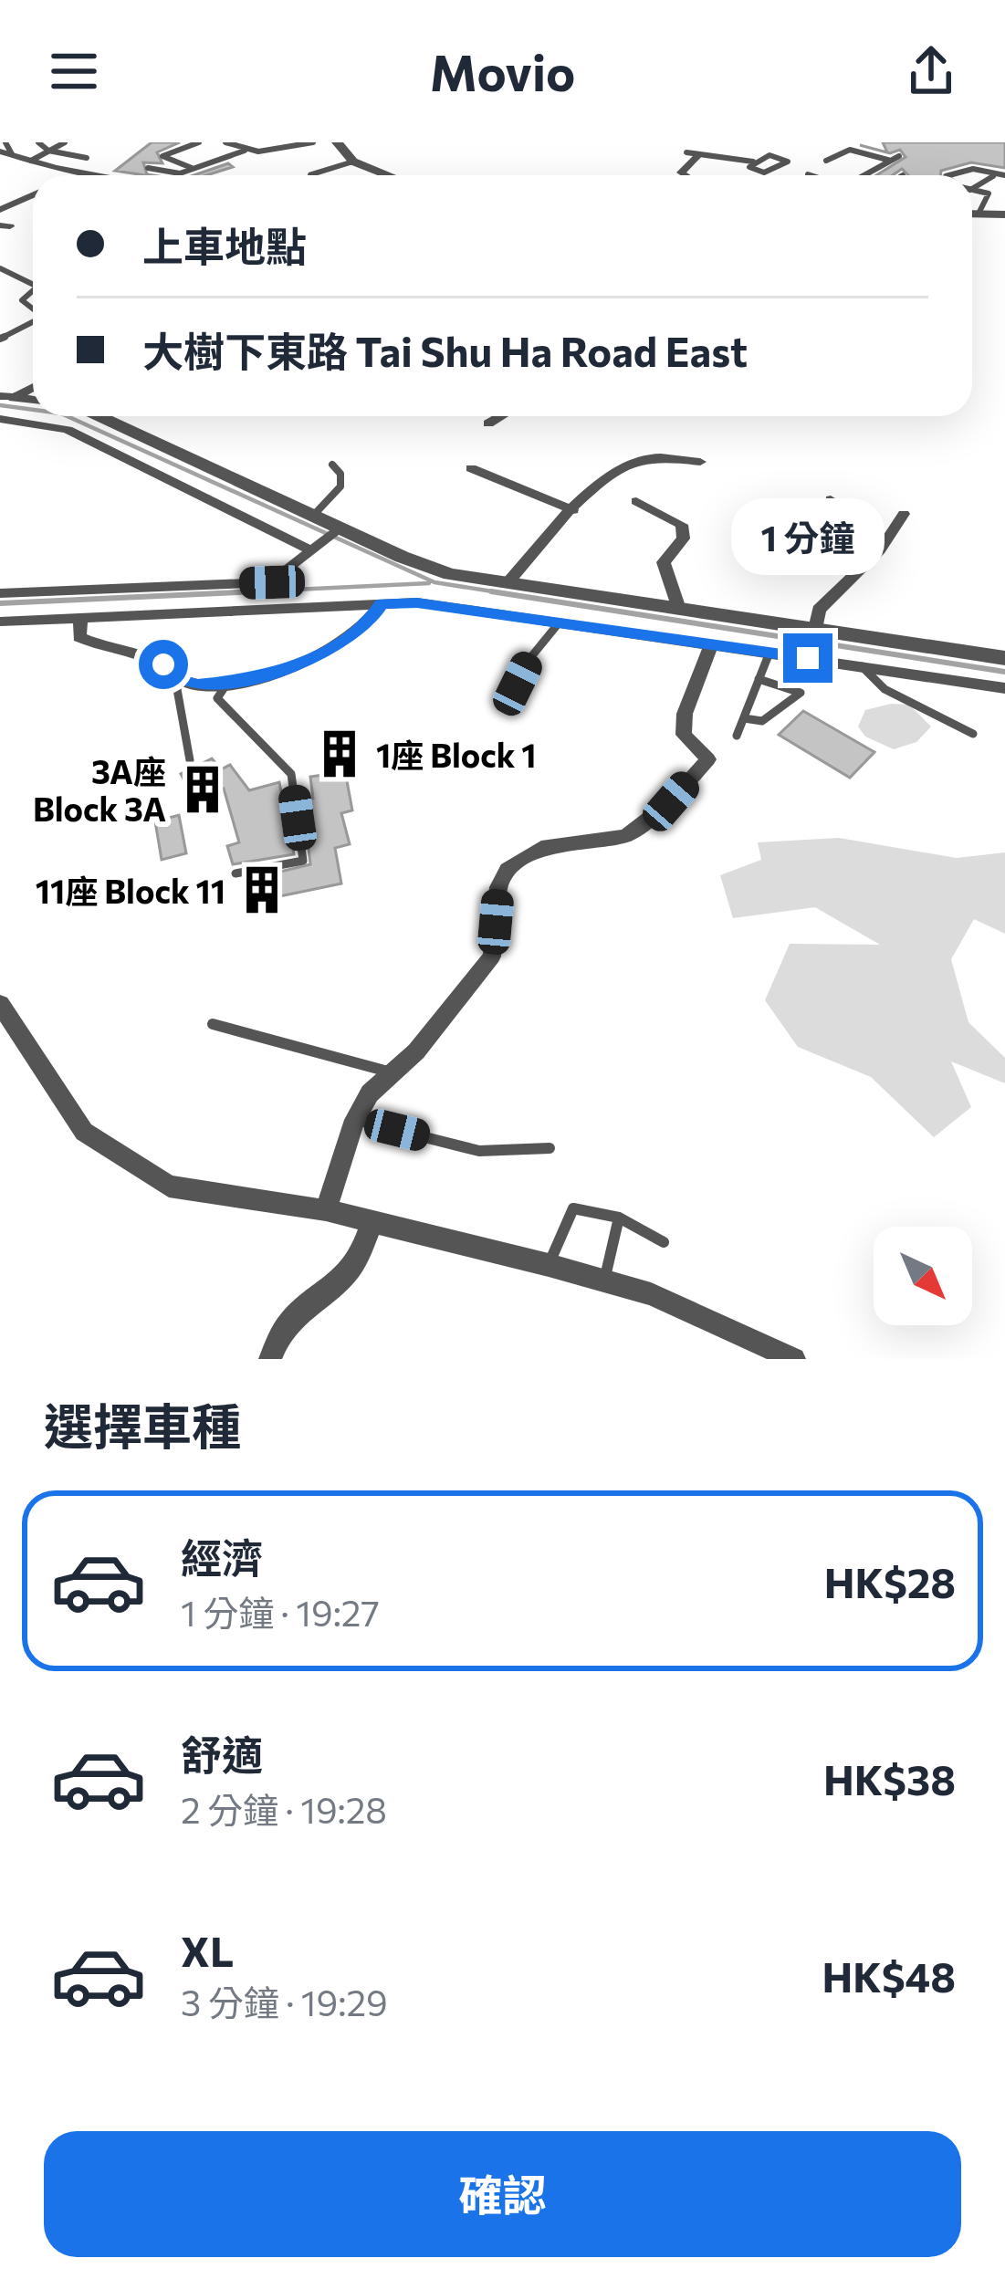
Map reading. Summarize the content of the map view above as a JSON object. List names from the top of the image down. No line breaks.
{"places":{"building":["1座 Block 1","3A座 Block 3A","11座 Block 11"]},"north":"bottom right","page":{"header":"Movio","banner":["上車地點","大樹下東路 Tai Shu Ha Road East"],"bubble":"1 分鐘","heading":"選擇車種","list":[{"name":"經濟","note":"1 分鐘 · 19:27","value":"HK$28"},{"name":"舒適","note":"2 分鐘 · 19:28","value":"HK$38"},{"name":"XL","note":"3 分鐘 · 19:29","value":"HK$48"}],"buttons":"確認"}}
